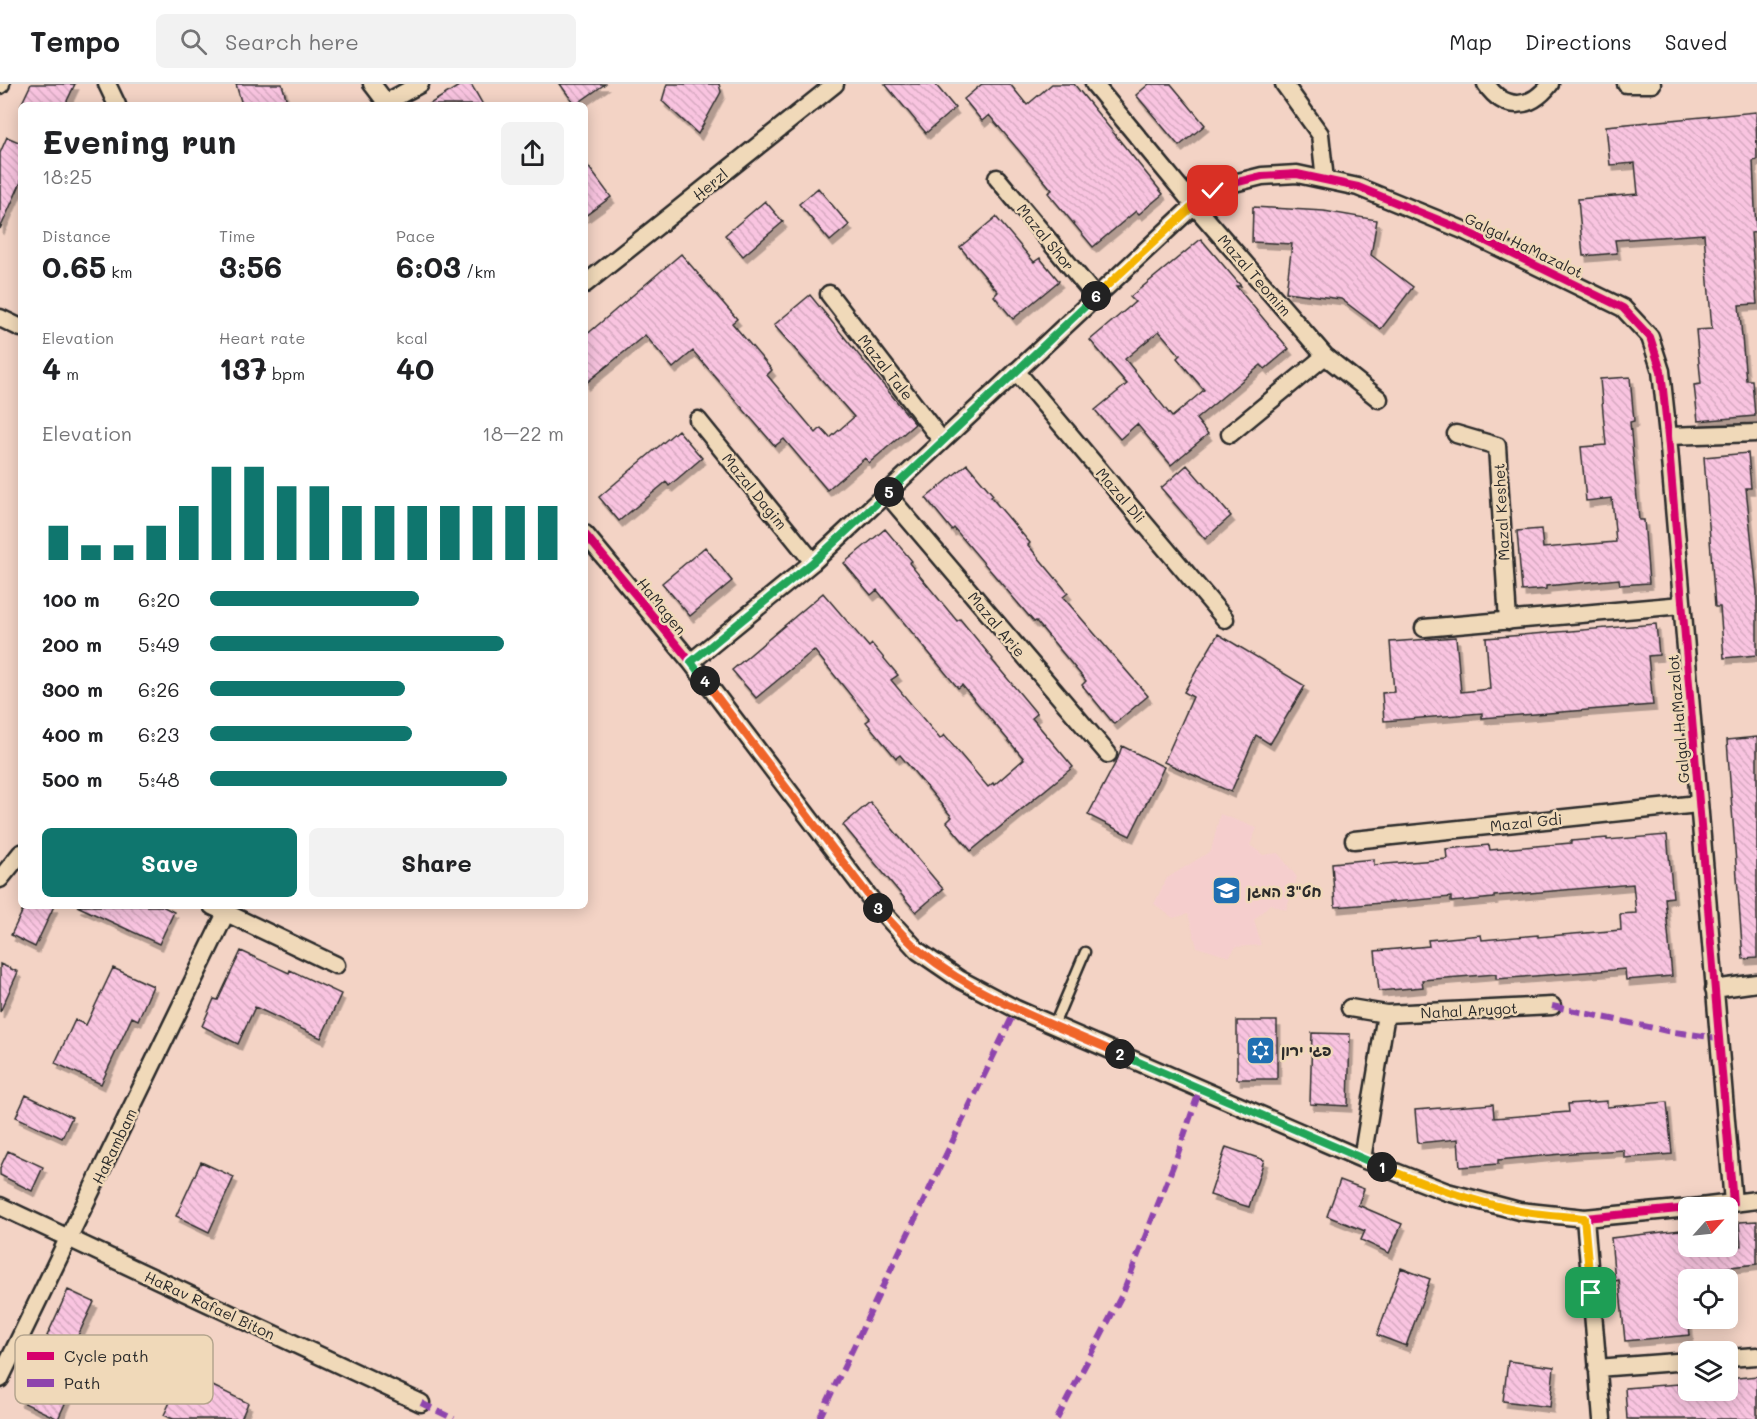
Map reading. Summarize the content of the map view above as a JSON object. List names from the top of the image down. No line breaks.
{"streets":{"street":["Herzl","Mazal Shor","Galgal HaMazalot","Mazal Teomim","Mazal Tale","Mazal Dagim","Mazal Dli","Mazal Keshet","HaMagen","Mazal Arie","Mazal Gdi","Nahal Arugot","HaRambam","HaRav Rafael Biton"]},"crossings":[["Mazal Shor","Galgal HaMazalot"],["Galgal HaMazalot","Mazal Teomim"],["Galgal HaMazalot","Mazal Tale"],["Galgal HaMazalot","Mazal Dagim"],["Galgal HaMazalot","Mazal Dli"],["Galgal HaMazalot","HaMagen"],["Galgal HaMazalot","Mazal Arie"],["Galgal HaMazalot","Mazal Gdi"],["HaRambam","HaRav Rafael Biton"]],"places":{"school or university":["חט\"צ המגן"],"synagogue":["פגי ירון"]},"legend":["Cycle path","Path"],"north":"top right","page":{"header":"Tempo","search":"Search here","nav":["Map","Directions","Saved"],"heading":["Evening run","18:25"],"stats":[["Distance","0.65 km"],["Time","3:56"],["Pace","6:03 /km"],["Elevation","4 m"],["Heart rate","137 bpm"],["kcal","40"]],"pins":["6","5","4","3","2","1"],"chart":["Elevation","18–22 m"],"list":[{"name":"100 m","note":"6:20"},{"name":"200 m","note":"5:49"},{"name":"300 m","note":"6:26"},{"name":"400 m","note":"6:23"},{"name":"500 m","note":"5:48"}],"buttons":["Save","Share"]}}
